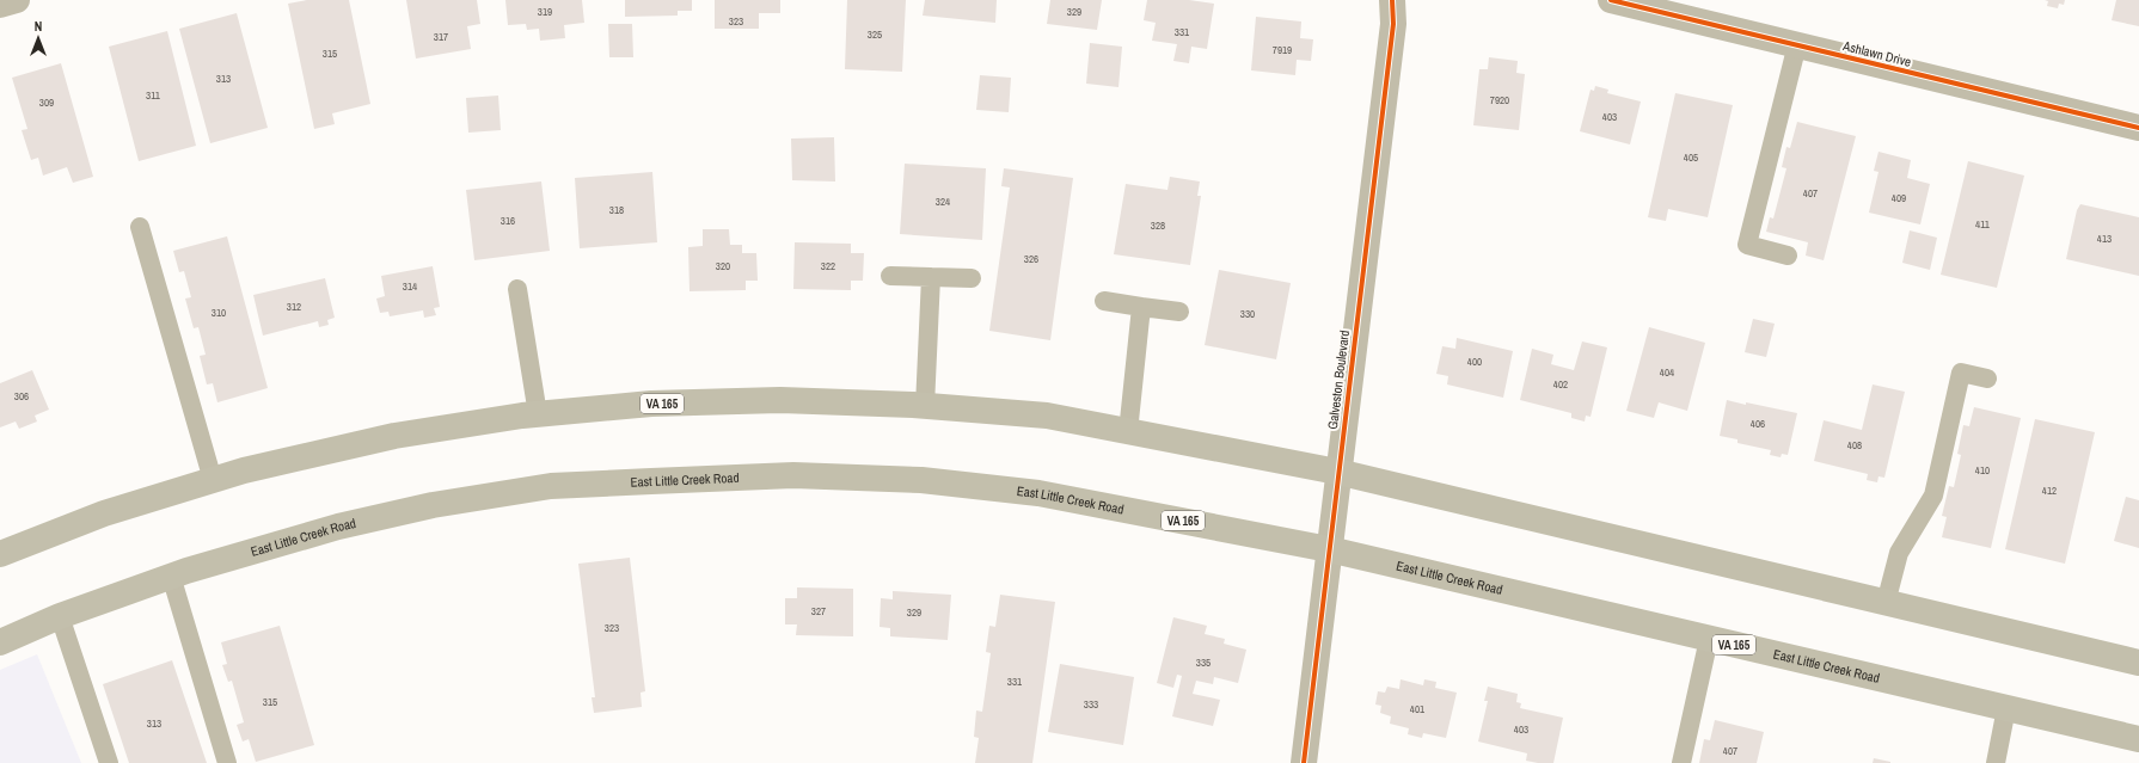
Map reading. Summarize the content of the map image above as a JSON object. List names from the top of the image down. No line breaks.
{"streets":{"main road":["VA 165","East Little Creek Road"],"street":["Ashlawn Drive","Galveston Boulevard"]},"crossings":[["Galveston Boulevard","VA 165"],["Galveston Boulevard","East Little Creek Road"]],"house_numbers":["319","329","323","331","325","317","7919","315","313","311","7920","309","403","405","407","409","324","318","316","411","328","413","326","320","322","314","312","310","330","400","404","402","306","406","408","410","412","327","329","323","335","331","315","333","401","313","403","407"],"north":"top"}
